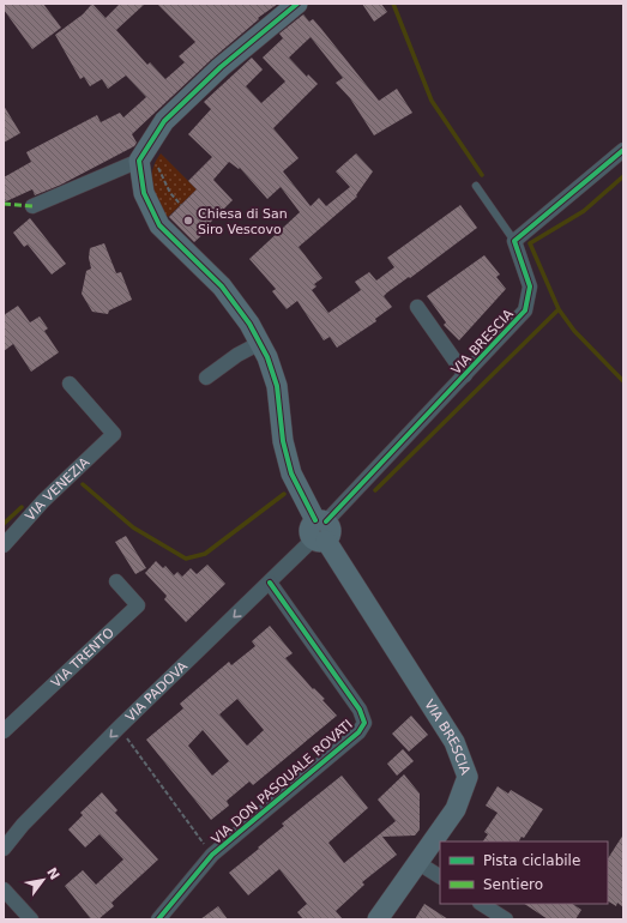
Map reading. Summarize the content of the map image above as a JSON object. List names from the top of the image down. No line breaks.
{"streets":{"street":["VIA BRESCIA","VIA VENEZIA","VIA TRENTO","VIA PADOVA","VIA DON PASQUALE ROVATI"]},"crossings":[["VIA BRESCIA","VIA PADOVA"],["VIA PADOVA","VIA DON PASQUALE ROVATI"]],"one_way":["VIA PADOVA"],"places":["Chiesa di San Siro Vescovo"],"legend":["Pista ciclabile","Sentiero"],"north":"top right"}
